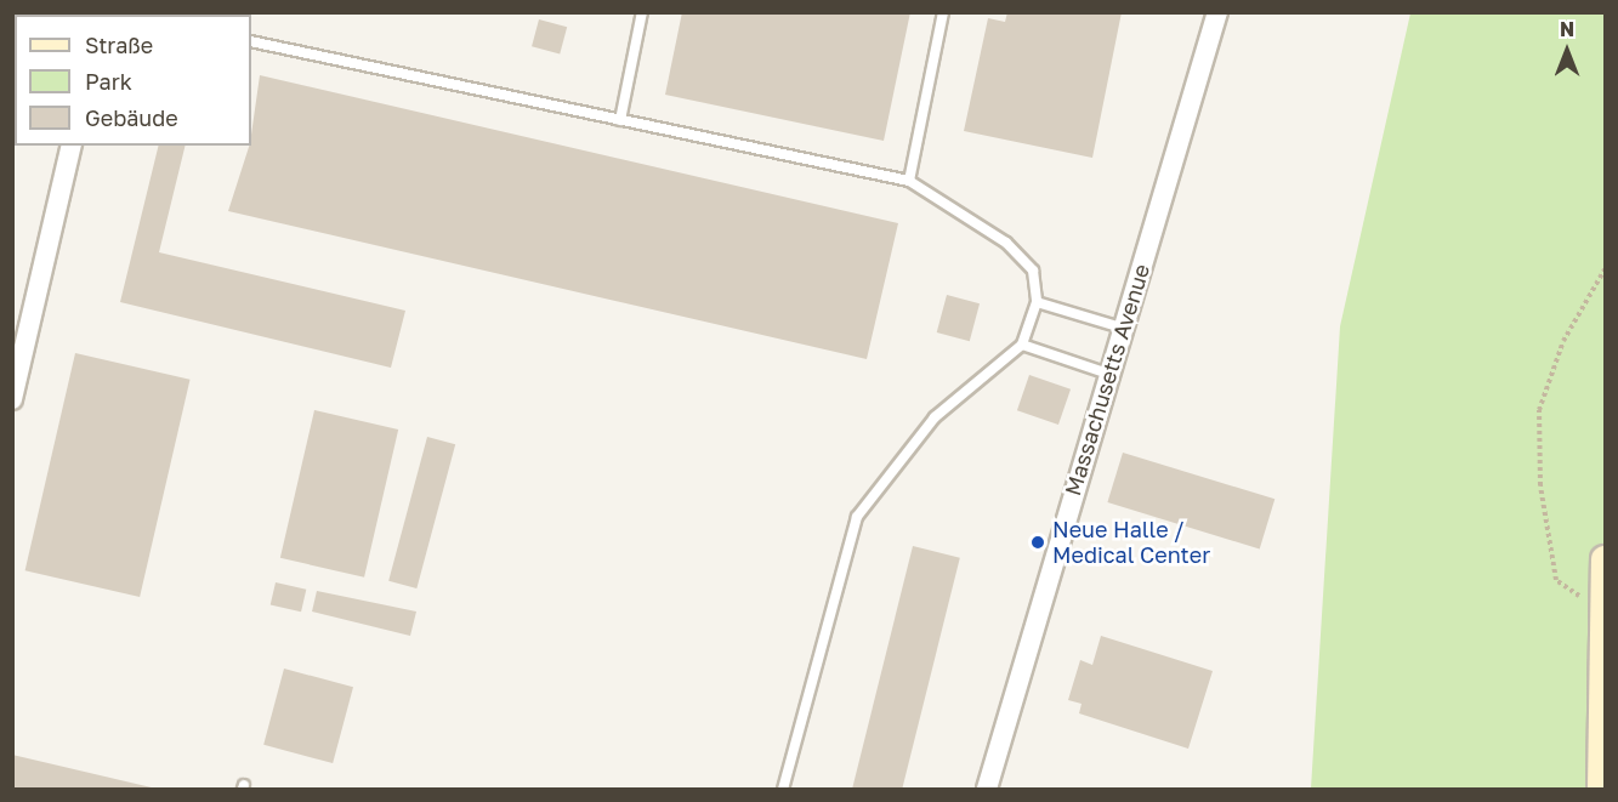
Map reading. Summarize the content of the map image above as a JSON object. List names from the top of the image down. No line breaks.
{"streets":{"street":["Massachusetts Avenue"]},"places":["Neue Halle / Medical Center"],"legend":["Straße","Park","Gebäude"],"north":"top"}
